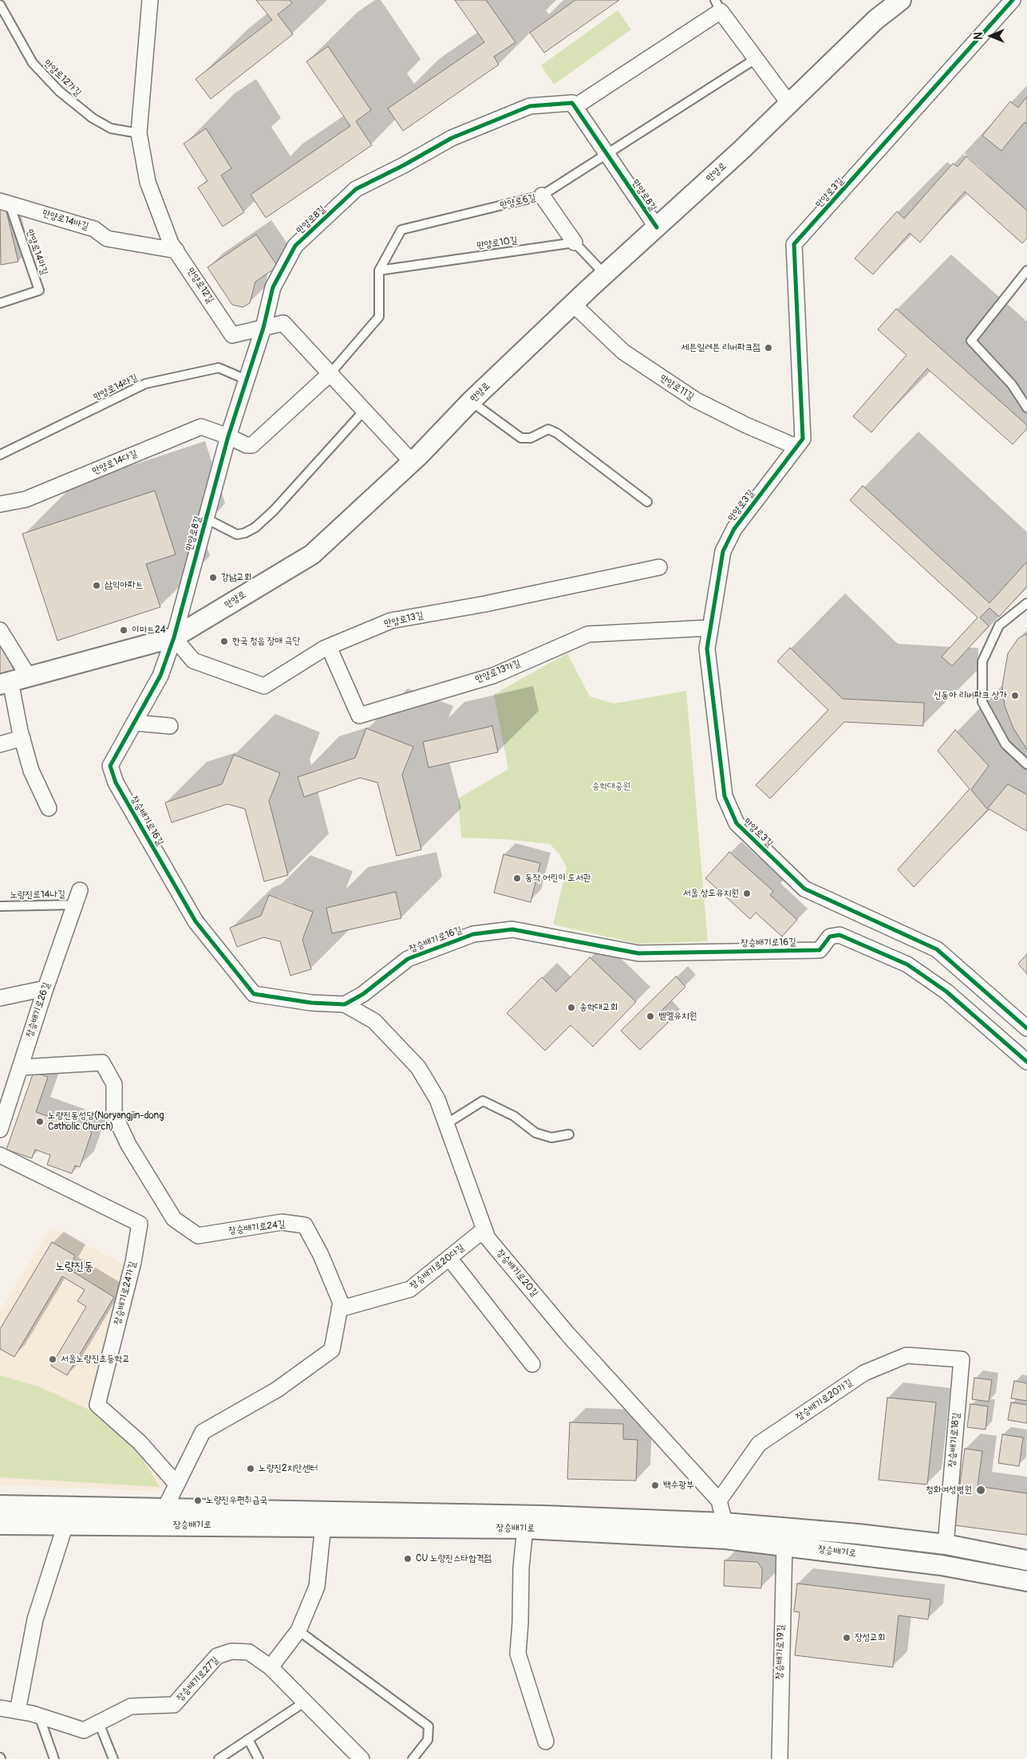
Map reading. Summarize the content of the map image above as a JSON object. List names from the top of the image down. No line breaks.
{"streets":{"street":["만양로","만양로3길","만양로8길","만양로14바길","만양로12길","만양로11길","만양로14다길","만양로13길","만양로13가길","장승배기로16길","장승배기로26길","장승배기로24길","장승배기로20다길","장승배기로20길","장승배기로24가길","장승배기로20가길","장승배기로18길","장승배기로","장승배기로19길","장승배기로27길"],"lane":["만양로12가길","만양로6길","만양로10길","만양로14마길","만양로14라길","노량진로14나길"]},"crossings":[["만양로12가길","만양로12길"],["만양로","만양로8길"],["만양로","만양로12길"],["만양로","만양로11길"],["만양로","만양로13길"],["만양로","장승배기로16길"],["만양로3길","만양로11길"],["만양로3길","만양로13가길"],["만양로8길","만양로6길"],["만양로8길","만양로12길"],["만양로8길","만양로14라길"],["만양로8길","만양로14다길"],["만양로8길","만양로13길"],["만양로8길","장승배기로16길"],["만양로6길","만양로10길"],["만양로6길","만양로12길"],["만양로6길","만양로14다길"],["만양로14바길","만양로14마길"],["만양로14바길","만양로12길"],["만양로12길","만양로14다길"],["만양로13길","만양로13가길"],["만양로13길","장승배기로16길"],["장승배기로16길","장승배기로20길"],["노량진로14나길","장승배기로26길"],["장승배기로26길","장승배기로24길"],["장승배기로24길","장승배기로20다길"],["장승배기로24길","장승배기로24가길"],["장승배기로24길","장승배기로"],["장승배기로20다길","장승배기로20길"],["장승배기로20길","장승배기로20가길"],["장승배기로20길","장승배기로"],["장승배기로20가길","장승배기로18길"],["장승배기로18길","장승배기로"],["장승배기로","장승배기로19길"]],"districts":["노량진동"],"parks":["송학대공원"],"places":["세븐일레븐 리버파크점","강남교회","삼익아파트","이마트24","한국 청음 장애 극단","신동아 리버파크 상가","동작 어린이 도서관","서울 상도유치원","송학대교회","벧엘유치원","노량진동성당(Noryangjin-dong Catholic Church)","서울노량진초등학교","노량진2치안센터","백수광부","청화여성병원","노량진우편취급국","CU 노량진스타합격점","장성교회"],"north":"left"}
